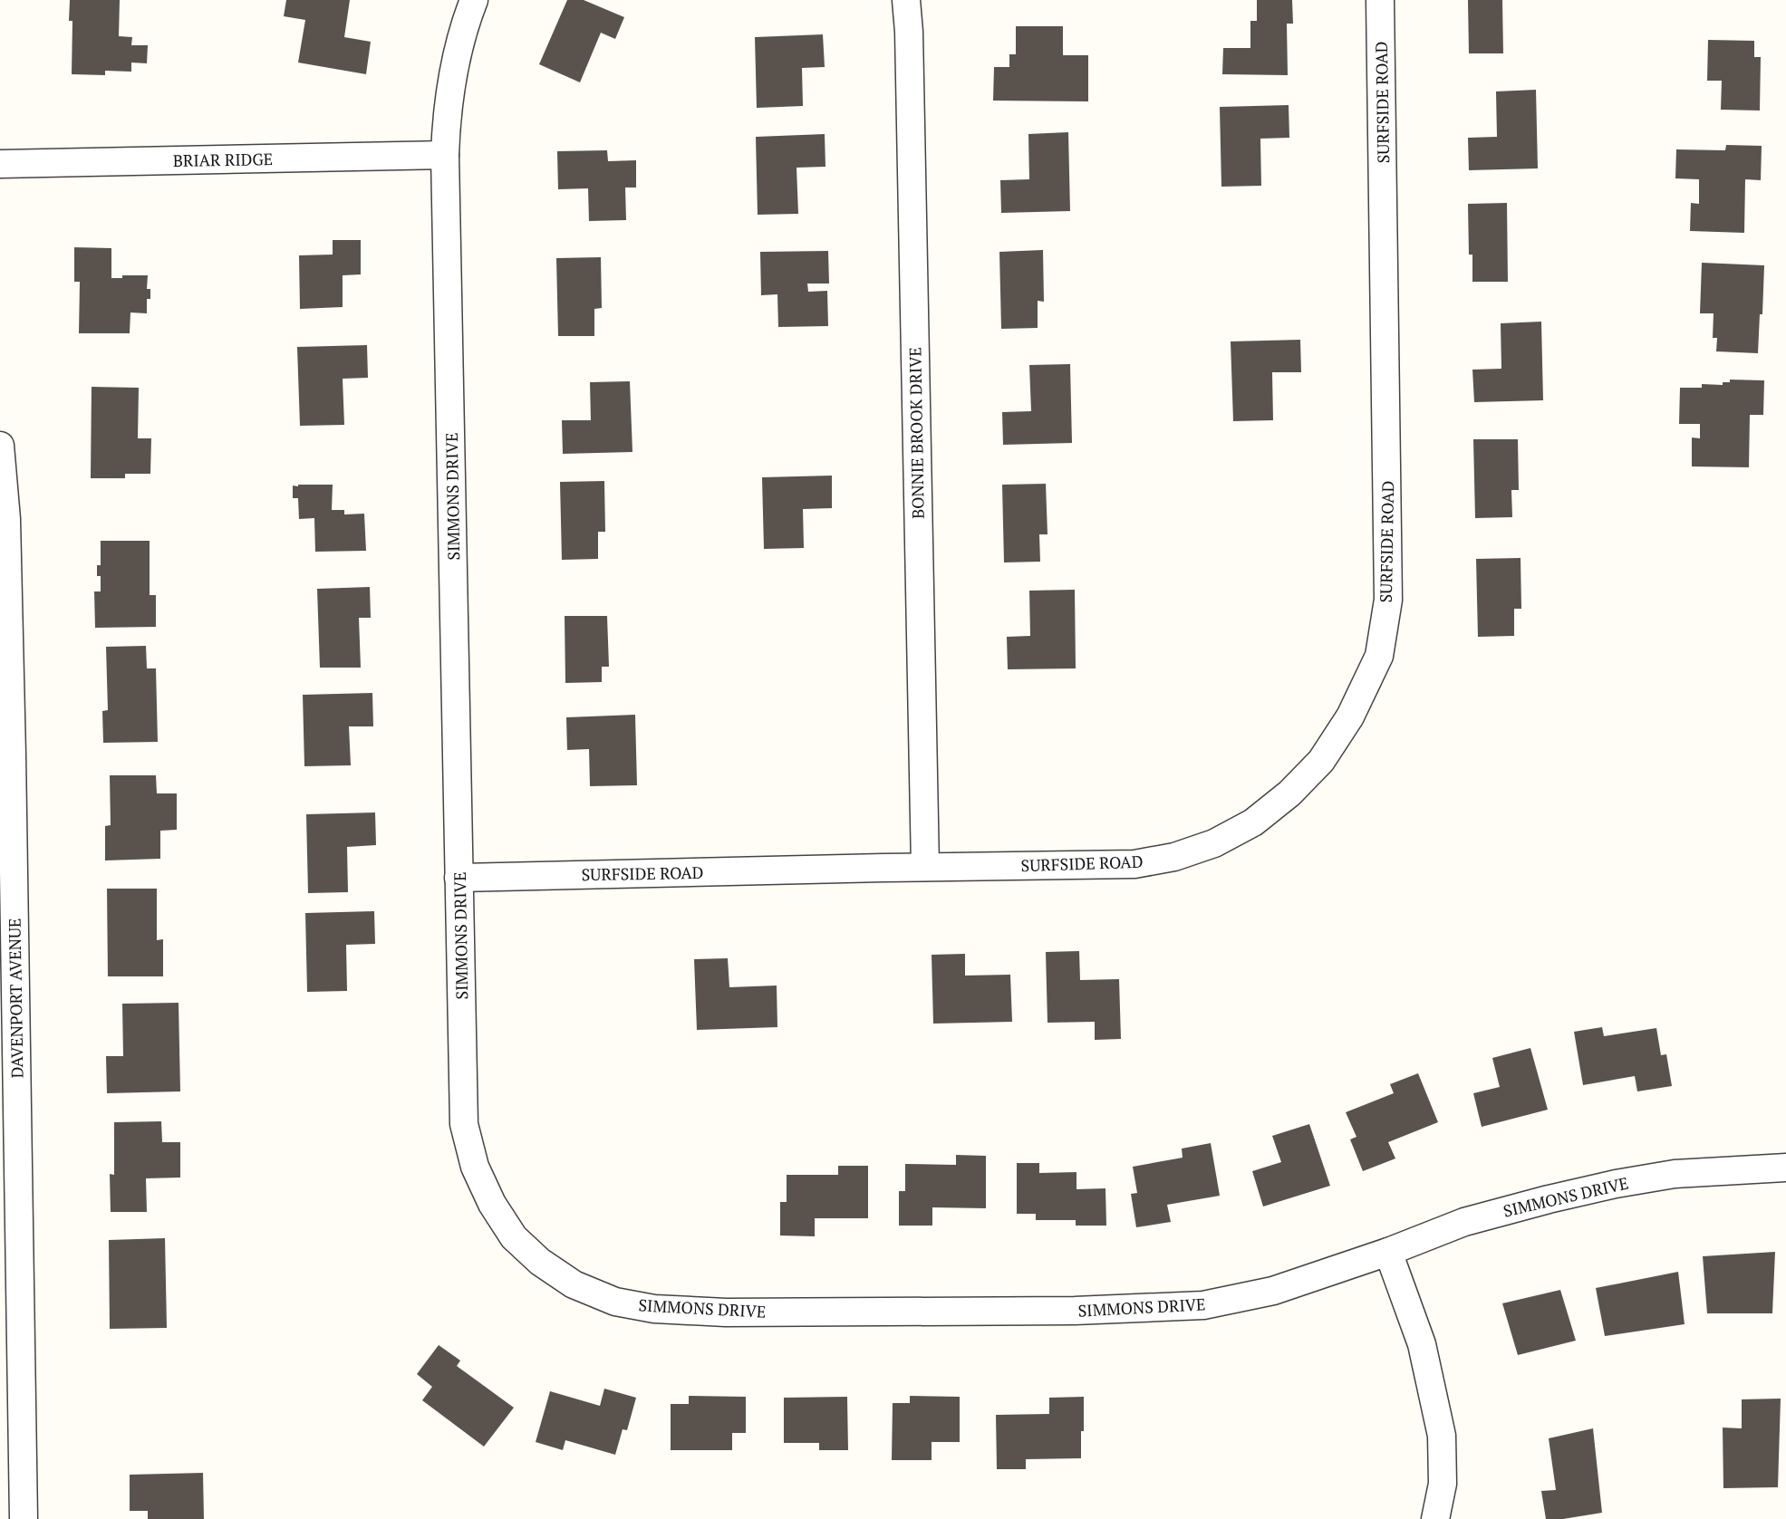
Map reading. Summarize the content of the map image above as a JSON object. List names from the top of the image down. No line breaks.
{"streets":{"street":["SURFSIDE ROAD","BRIAR RIDGE","BONNIE BROOK DRIVE","SIMMONS DRIVE","DAVENPORT AVENUE"]},"crossings":[["SURFSIDE ROAD","BONNIE BROOK DRIVE"],["SURFSIDE ROAD","SIMMONS DRIVE"],["BRIAR RIDGE","SIMMONS DRIVE"]]}
